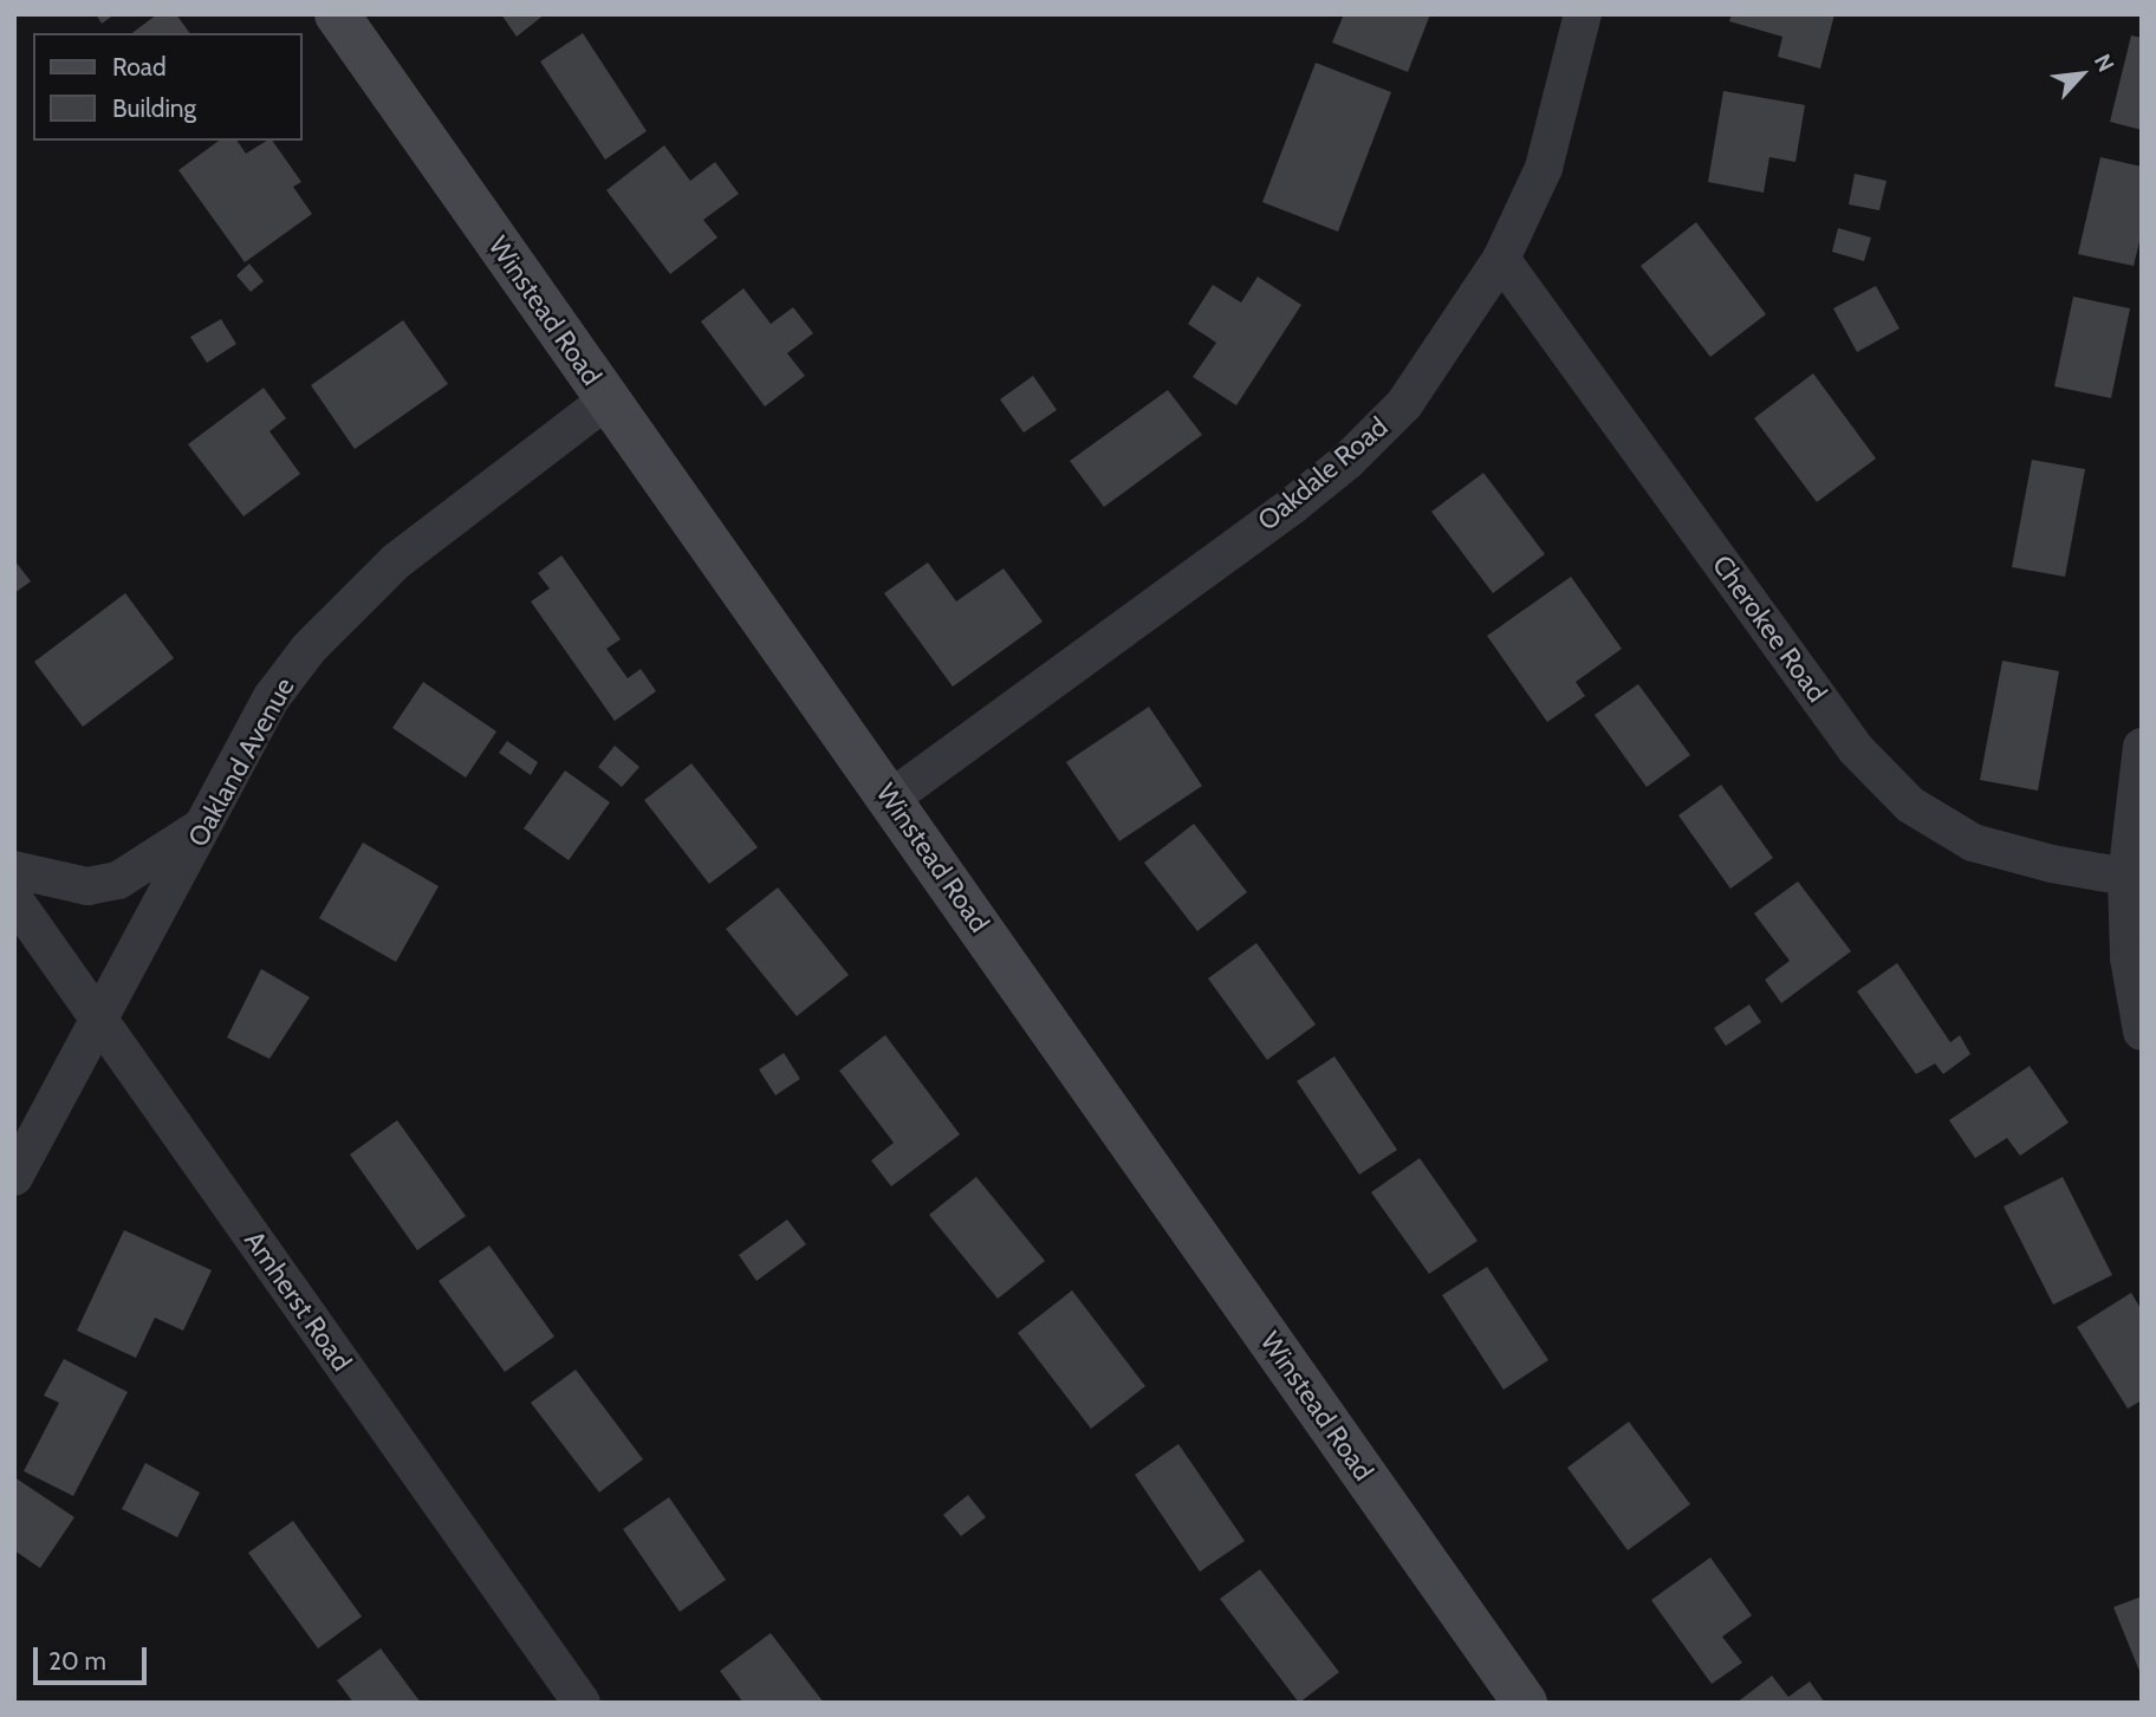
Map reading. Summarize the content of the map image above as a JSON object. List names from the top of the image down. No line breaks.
{"streets":{"street":["Winstead Road","Oakdale Road","Cherokee Road","Oakland Avenue","Amherst Road"]},"crossings":[["Winstead Road","Oakdale Road"],["Winstead Road","Oakland Avenue"],["Oakdale Road","Cherokee Road"],["Oakland Avenue","Amherst Road"]],"legend":["Road","Building"],"scale_bar":"20 m","north":"top right"}
